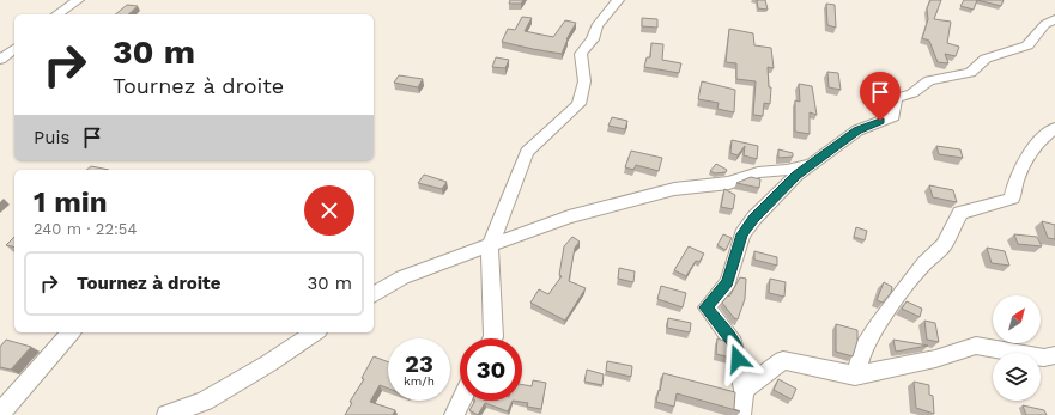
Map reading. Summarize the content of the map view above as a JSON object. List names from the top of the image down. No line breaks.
{"north":"top right","page":{"turn":["30 m","Tournez à droite"],"then":"Puis","heading":["1 min","240 m · 22:54"],"list":[{"name":"Tournez à droite","value":"30 m"}],"speed":"23 km/h","limit":"30"}}
